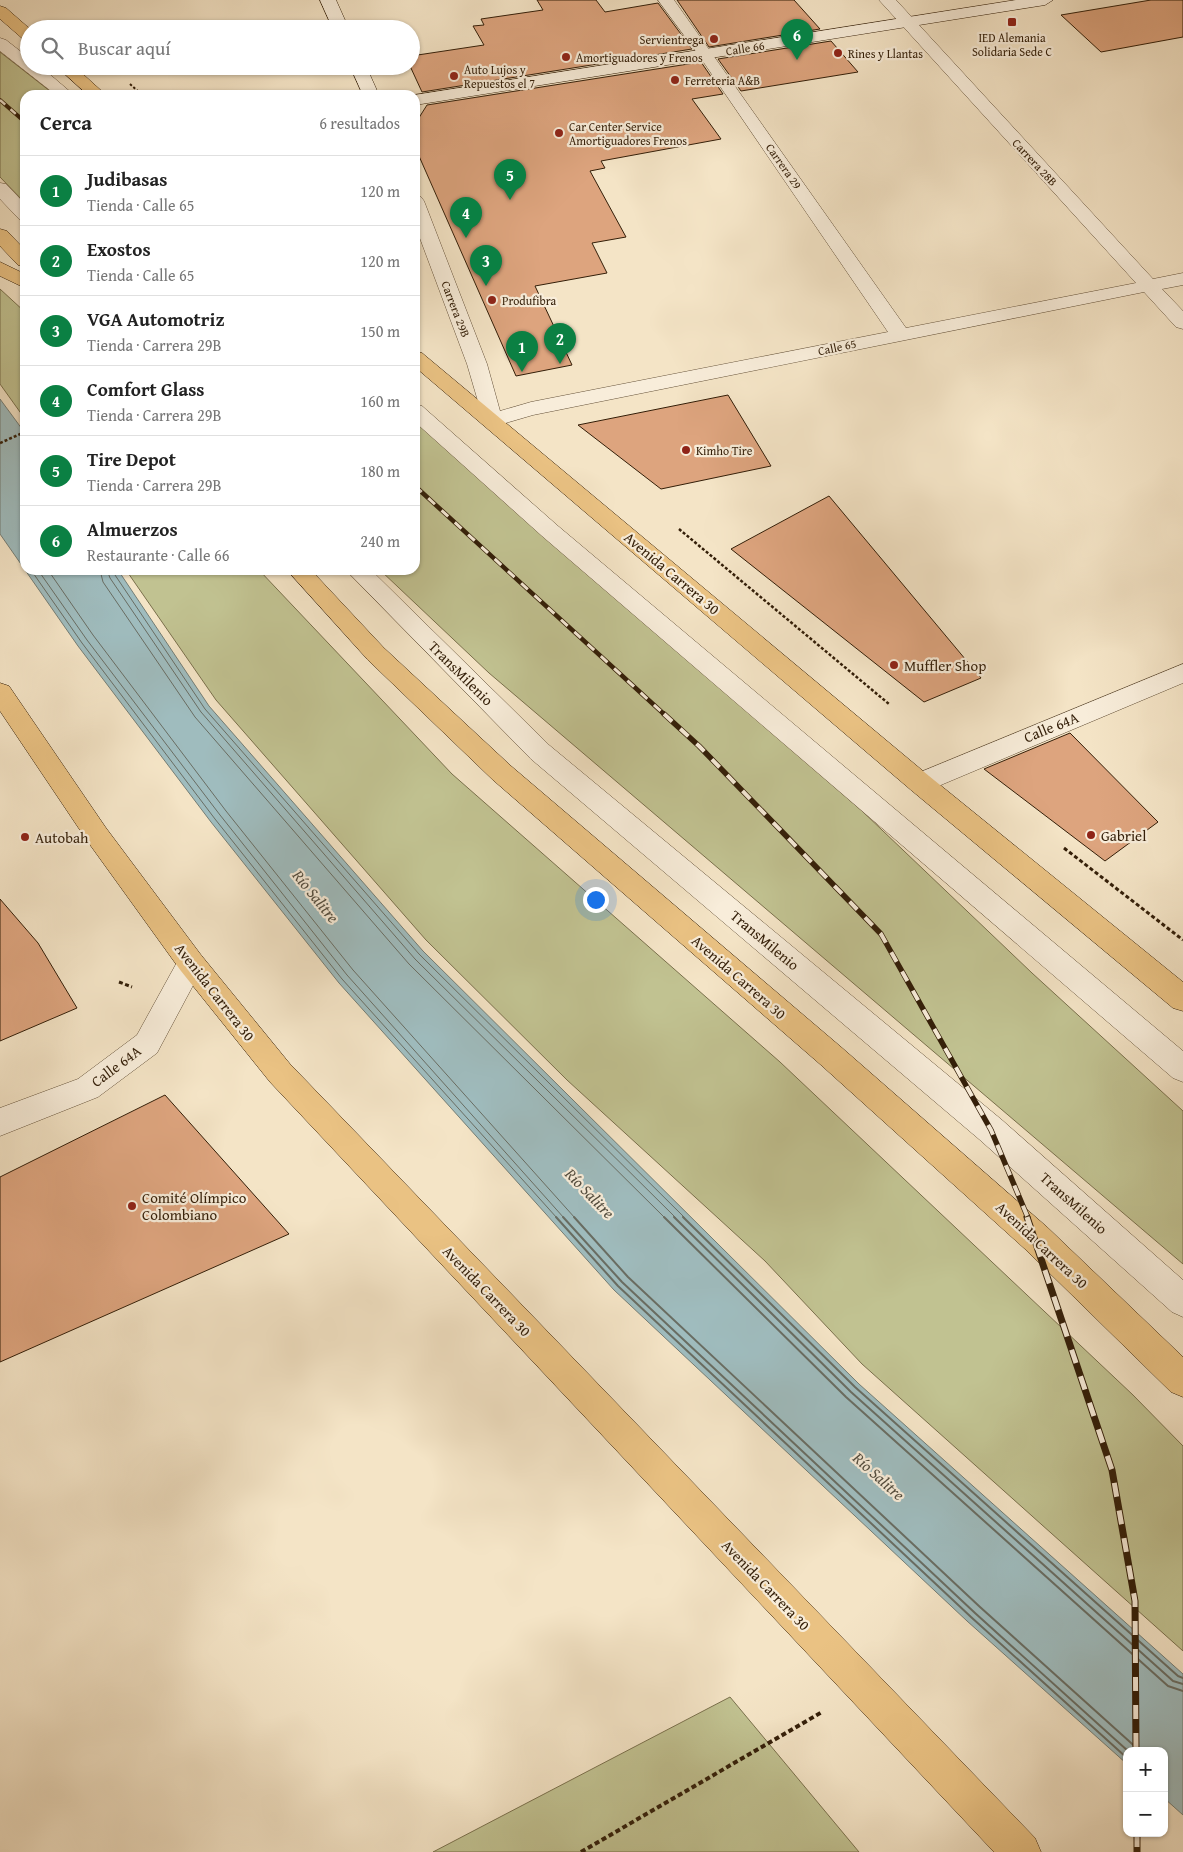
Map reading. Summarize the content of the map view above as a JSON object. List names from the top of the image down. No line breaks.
{"streets":{"highway":["Avenida Carrera 30"],"street":["Calle 66","Carrera 28B","Carrera 29","Carrera 29B","Calle 65","TransMilenio","Calle 64A"]},"crossings":[["Calle 66","Carrera 28B"],["Calle 66","Carrera 29"],["Carrera 28B","Calle 65"],["Carrera 29","Calle 65"],["Carrera 29B","Calle 65"],["Carrera 29B","Avenida Carrera 30"],["Calle 65","Avenida Carrera 30"],["Avenida Carrera 30","Calle 64A"]],"water":["Río Salitre"],"places":{"transit":["IED Alemania Solidaria Sede C"],"other":["Servientrega","Rines y Llantas","Amortiguadores y Frenos","Auto Lujos y Repuestos el 7","Ferreteria A&B","Car Center Service Amortiguadores Frenos","Produfibra","Kimho Tire","Muffler Shop","Gabriel","Autobah","Comité Olímpico Colombiano"]},"page":{"pins":["6","5","4","3","2","1"],"search":"Buscar aquí","heading":["Cerca","6 resultados"],"list":[{"mark":"1","name":"Judibasas","note":"Tienda · Calle 65","value":"120 m"},{"mark":"2","name":"Exostos","note":"Tienda · Calle 65","value":"120 m"},{"mark":"3","name":"VGA Automotriz","note":"Tienda · Carrera 29B","value":"150 m"},{"mark":"4","name":"Comfort Glass","note":"Tienda · Carrera 29B","value":"160 m"},{"mark":"5","name":"Tire Depot","note":"Tienda · Carrera 29B","value":"180 m"},{"mark":"6","name":"Almuerzos","note":"Restaurante · Calle 66","value":"240 m"}],"map_buttons":["+","−"]}}
